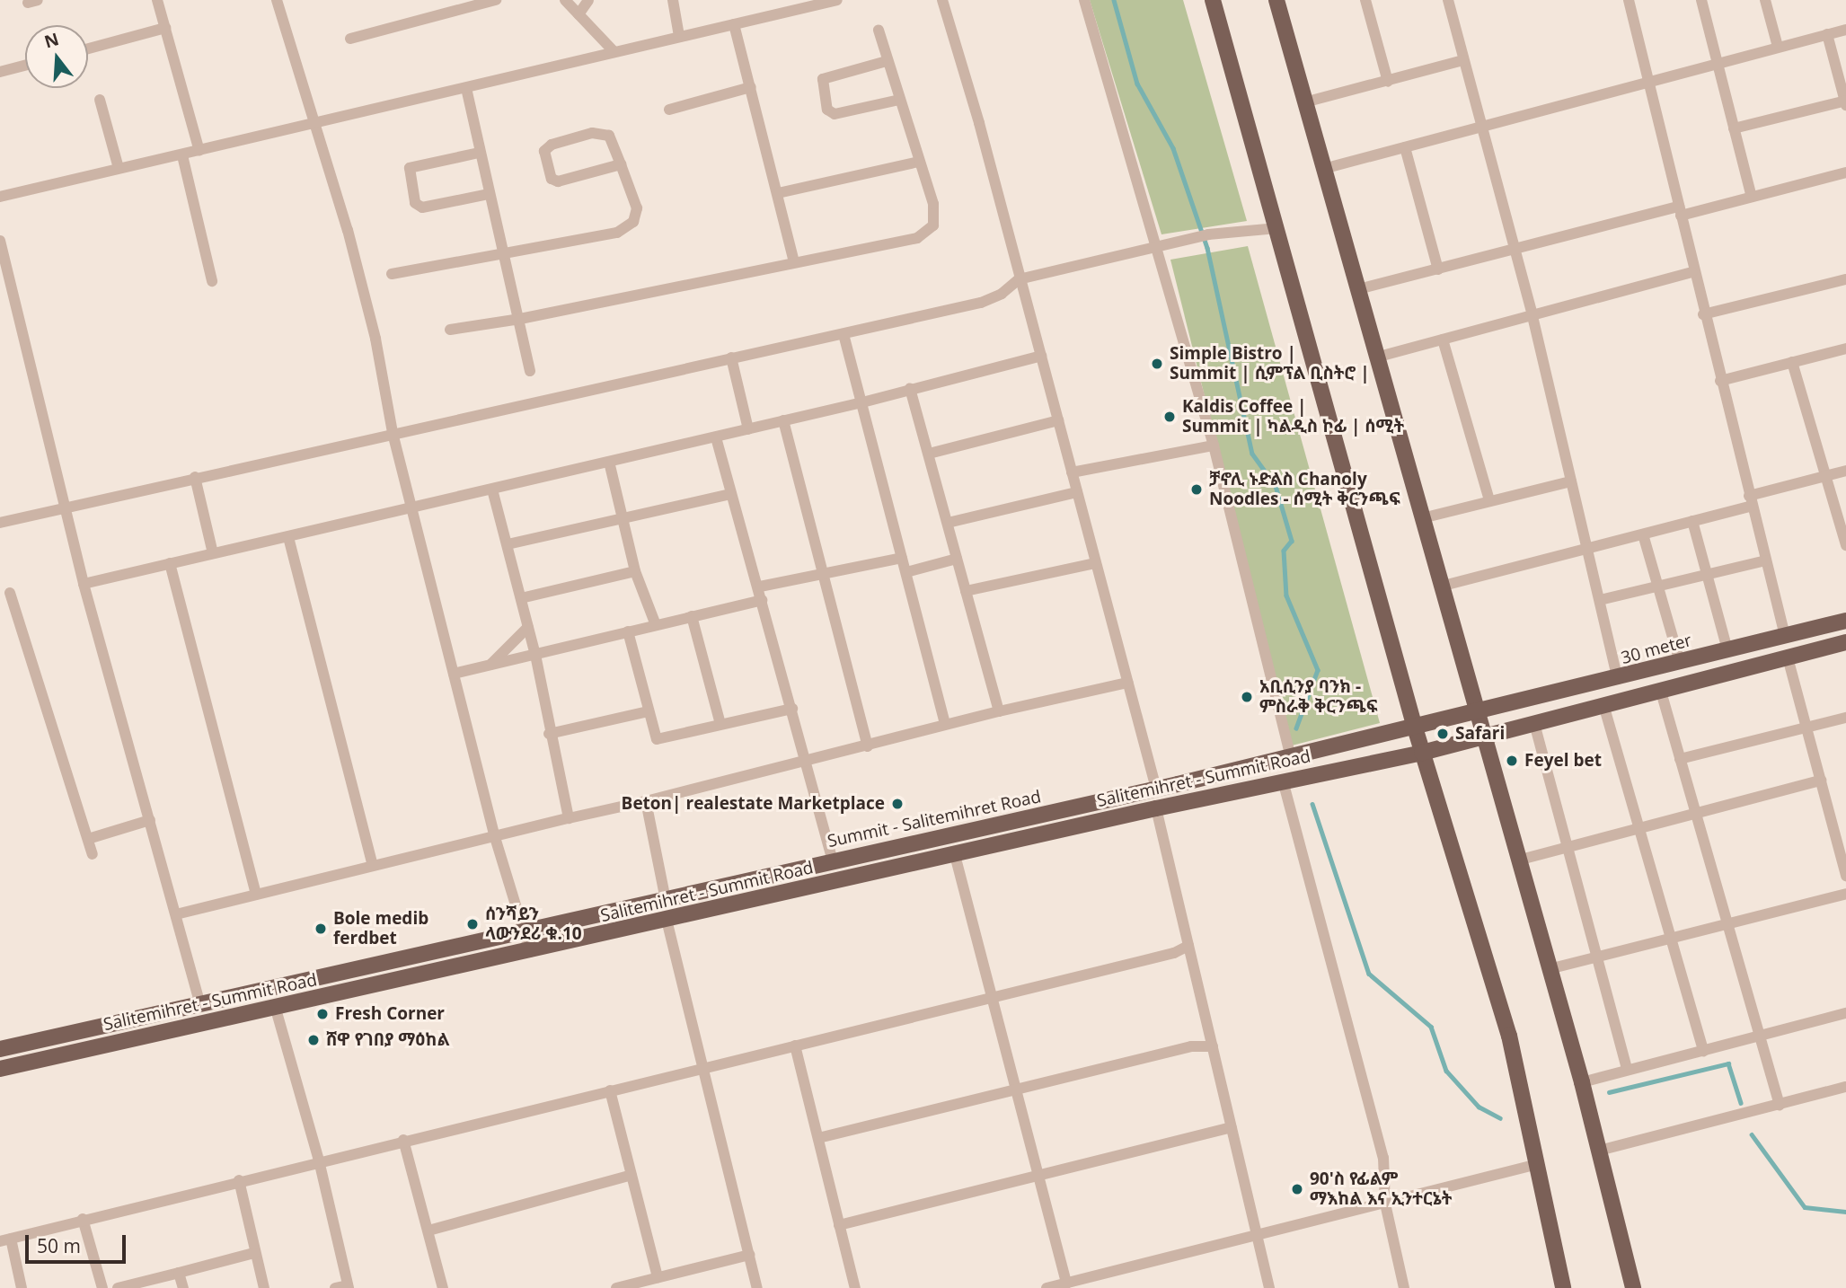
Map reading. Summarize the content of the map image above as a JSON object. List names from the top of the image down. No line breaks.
{"streets":{"main road":["30 meter","Salitemihret - Summit Road","Summit - Salitemihret Road"]},"crossings":[["30 meter","Salitemihret - Summit Road"],["Salitemihret - Summit Road","Summit - Salitemihret Road"]],"places":["Simple Bistro | Summit | ሲምፕል ቢስትሮ |","Kaldis Coffee | Summit | ካልዲስ ኮፊ | ሰሚት","ቻኖሊ ኑድልስ Chanoly Noodles - ሰሚት ቅርንጫፍ","አቢሲንያ ባንክ - ምስራቅ ቅርንጫፍ","Safari","Feyel bet","Beton| realestate Marketplace","ሰንሻይን ላውንደሪ ቁ.10","Bole medib ferdbet","Fresh Corner","ሸዋ የገበያ ማዕከል","90'ስ የፊልም ማእከል እና ኢንተርኔት"],"scale_bar":"50 m","north":"top"}
